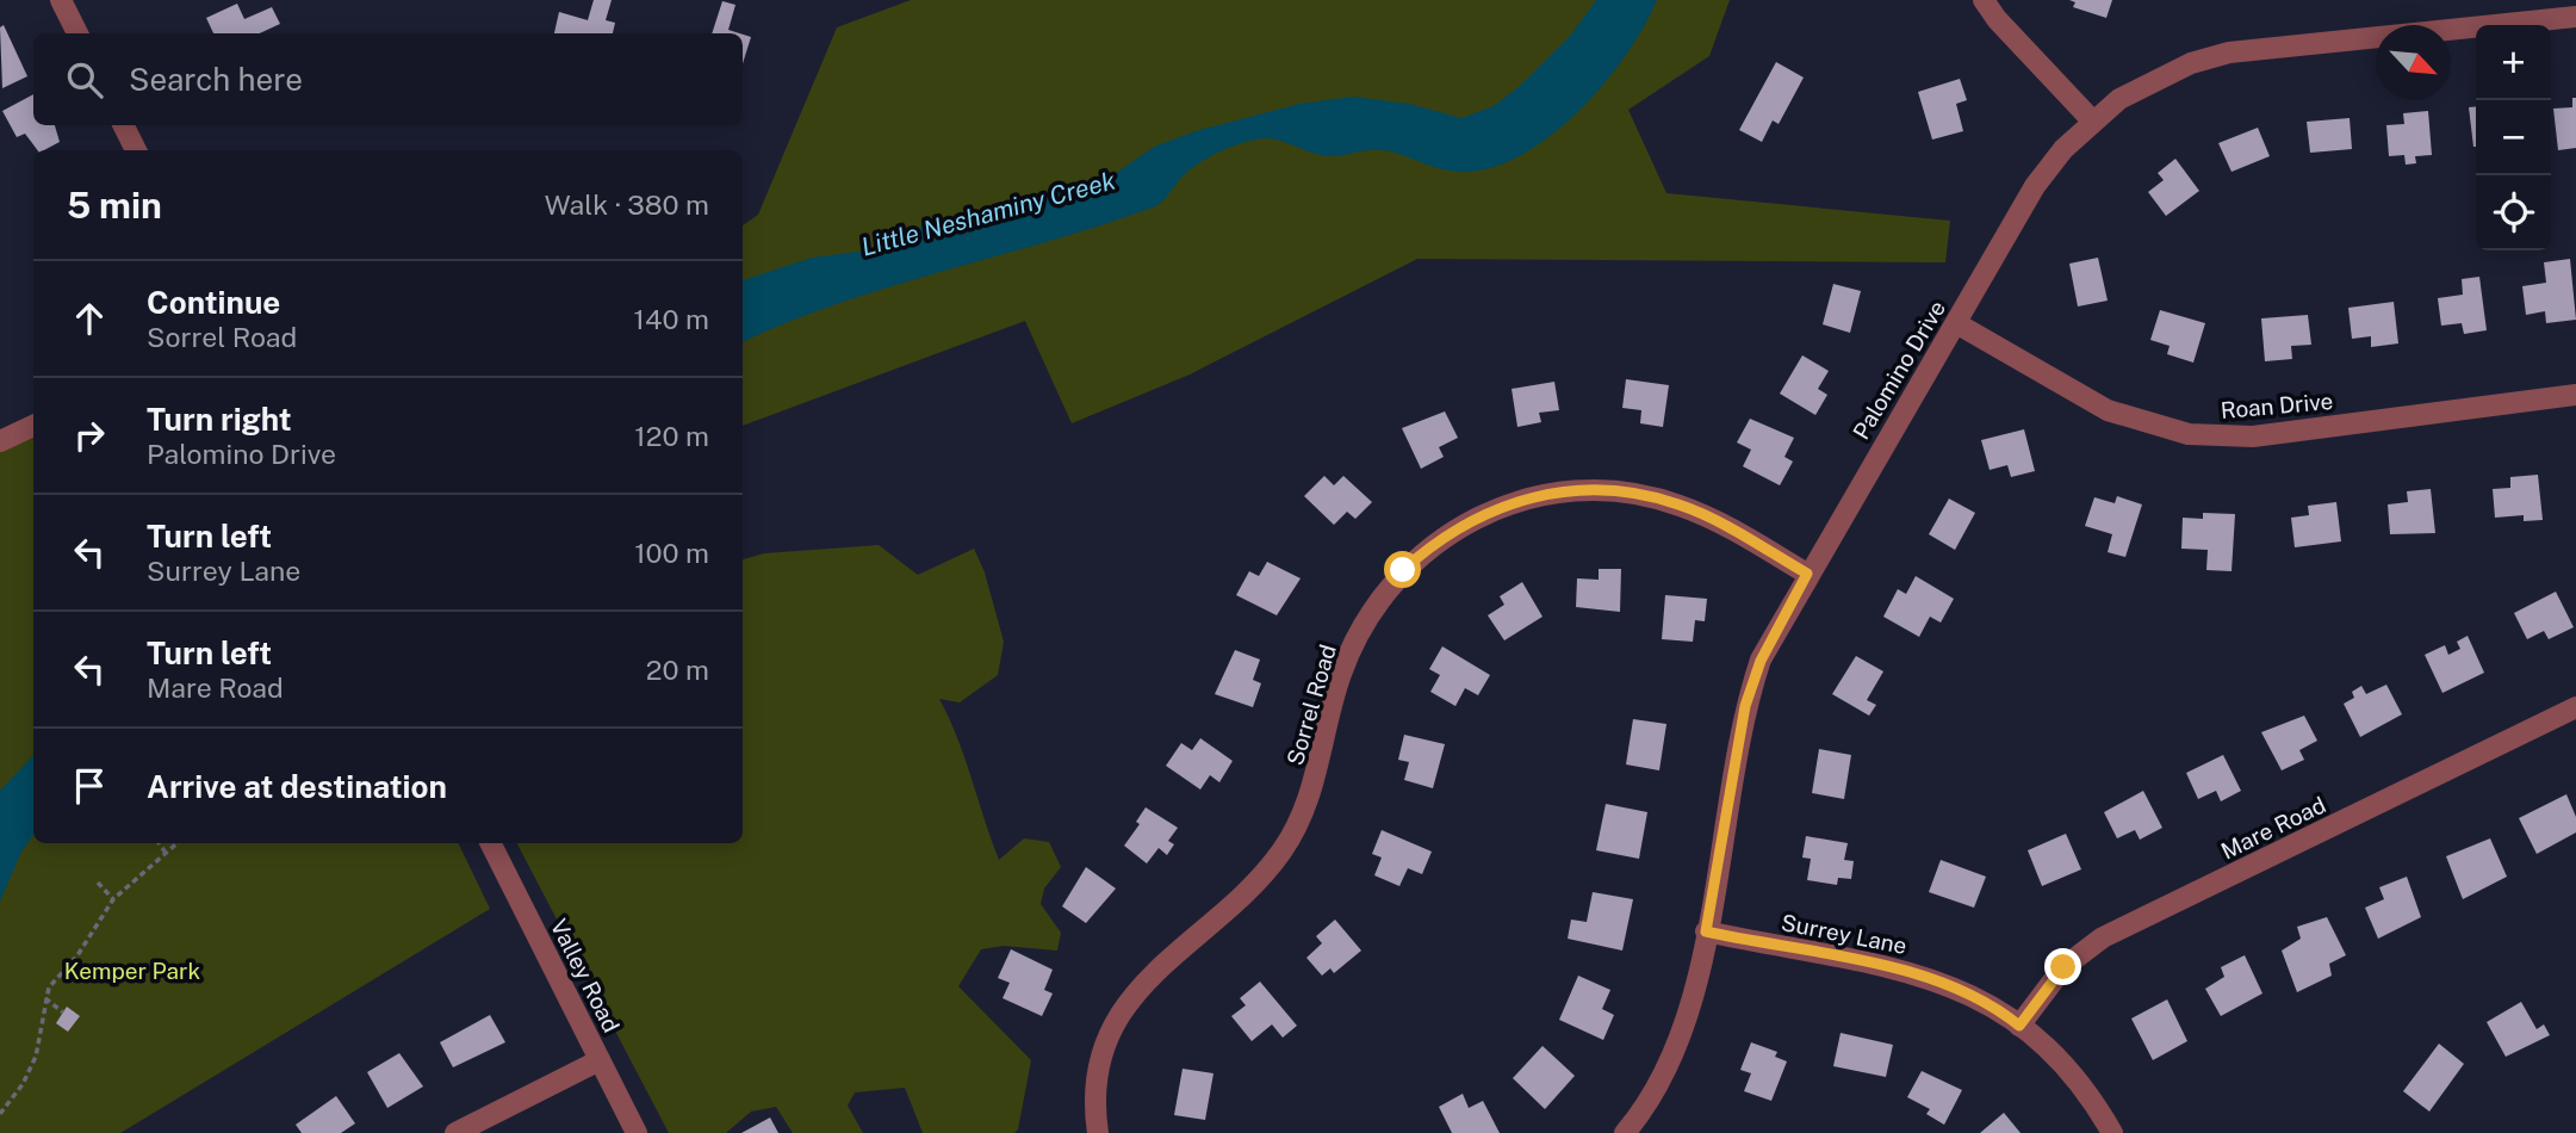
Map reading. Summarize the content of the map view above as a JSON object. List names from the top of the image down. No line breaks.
{"streets":{"street":["Palomino Drive","Roan Drive","Sorrel Road","Mare Road","Surrey Lane","Valley Road"]},"crossings":[["Palomino Drive","Roan Drive"],["Palomino Drive","Sorrel Road"],["Palomino Drive","Surrey Lane"],["Mare Road","Surrey Lane"]],"water":["Little Neshaminy Creek"],"parks":["Kemper Park"],"north":"bottom right","page":{"map_buttons":["+","−"],"search":"Search here","heading":["5 min","Walk · 380 m"],"list":[["Continue","Sorrel Road","140 m"],["Turn right","Palomino Drive","120 m"],["Turn left","Surrey Lane","100 m"],["Turn left","Mare Road","20 m"],"Arrive at destination"]}}
